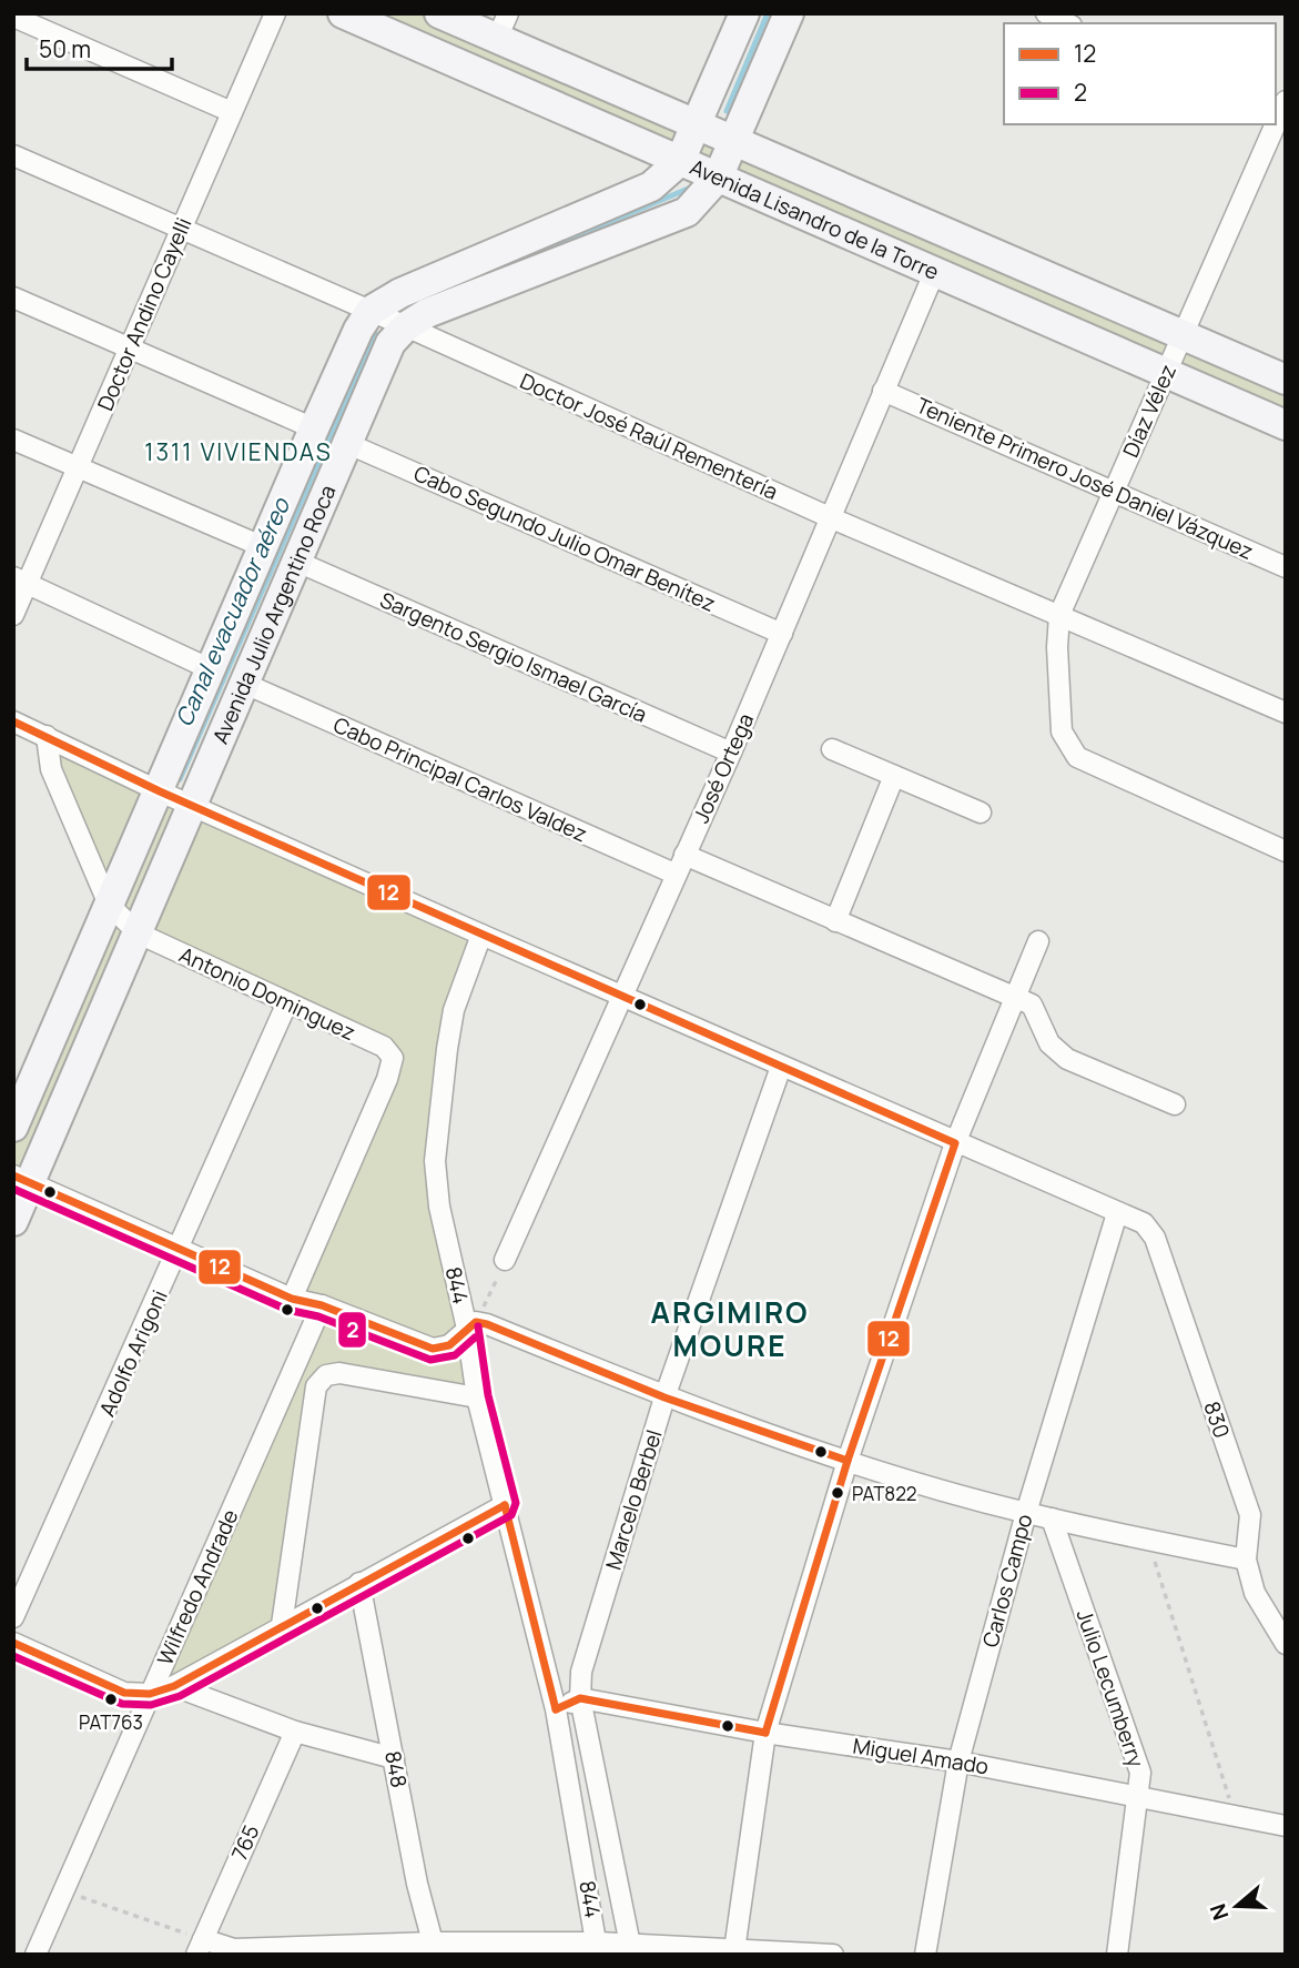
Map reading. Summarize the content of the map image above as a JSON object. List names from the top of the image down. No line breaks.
{"streets":{"main road":["Avenida Lisandro de la Torre","Avenida Julio Argentino Roca"],"street":["Doctor Andino Cayelli","Díaz Vélez","Doctor José Raúl Rementería","Teniente Primero José Daniel Vázquez","Cabo Segundo Julio Omar Benítez","Sargento Sergio Ismael García","José Ortega","Cabo Principal Carlos Valdez","Antonio Dominguez","844","Adolfo Arigoni","830","Marcelo Berbel","Carlos Campo","Wilfredo Andrade","Julio Lecumberry","Miguel Amado","848","765"]},"crossings":[["Avenida Lisandro de la Torre","Díaz Vélez"],["Avenida Lisandro de la Torre","Avenida Julio Argentino Roca"],["Avenida Lisandro de la Torre","José Ortega"],["Doctor Andino Cayelli","Doctor José Raúl Rementería"],["Díaz Vélez","Doctor José Raúl Rementería"],["Díaz Vélez","Teniente Primero José Daniel Vázquez"],["Doctor José Raúl Rementería","Avenida Julio Argentino Roca"],["Doctor José Raúl Rementería","José Ortega"],["Teniente Primero José Daniel Vázquez","José Ortega"],["Cabo Segundo Julio Omar Benítez","Avenida Julio Argentino Roca"],["Cabo Segundo Julio Omar Benítez","José Ortega"],["Avenida Julio Argentino Roca","Sargento Sergio Ismael García"],["Avenida Julio Argentino Roca","Cabo Principal Carlos Valdez"],["Avenida Julio Argentino Roca","Antonio Dominguez"],["Avenida Julio Argentino Roca","830"],["Sargento Sergio Ismael García","José Ortega"],["José Ortega","Cabo Principal Carlos Valdez"],["José Ortega","830"],["Antonio Dominguez","Adolfo Arigoni"],["844","830"],["830","Marcelo Berbel"],["830","Carlos Campo"],["Marcelo Berbel","Miguel Amado"],["Carlos Campo","Miguel Amado"],["Julio Lecumberry","Miguel Amado"]],"districts":["1311 VIVIENDAS","ARGIMIRO MOURE"],"water":["Canal evacuador aéreo"],"places":["PAT822","PAT763"],"lines":["transit line 12","transit line 2"],"legend":["12","2"],"scale_bar":"50 m","north":"left"}
